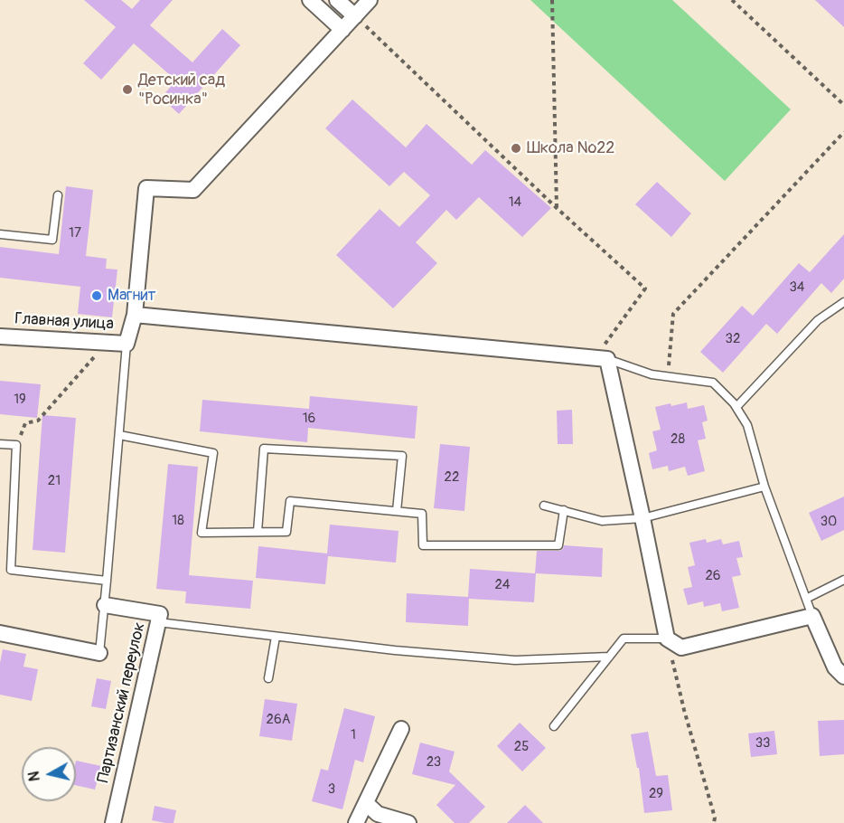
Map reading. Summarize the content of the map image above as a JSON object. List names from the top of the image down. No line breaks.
{"streets":{"street":["Главная улица","Партизанский переулок"]},"places":["Детский сад \"Росинка\"","Школа №22","Магнит"],"house_numbers":["14","17","34","32","19","16","28","22","21","18","30","26","24","26А","1","33","25","23","3","29"],"north":"left"}
